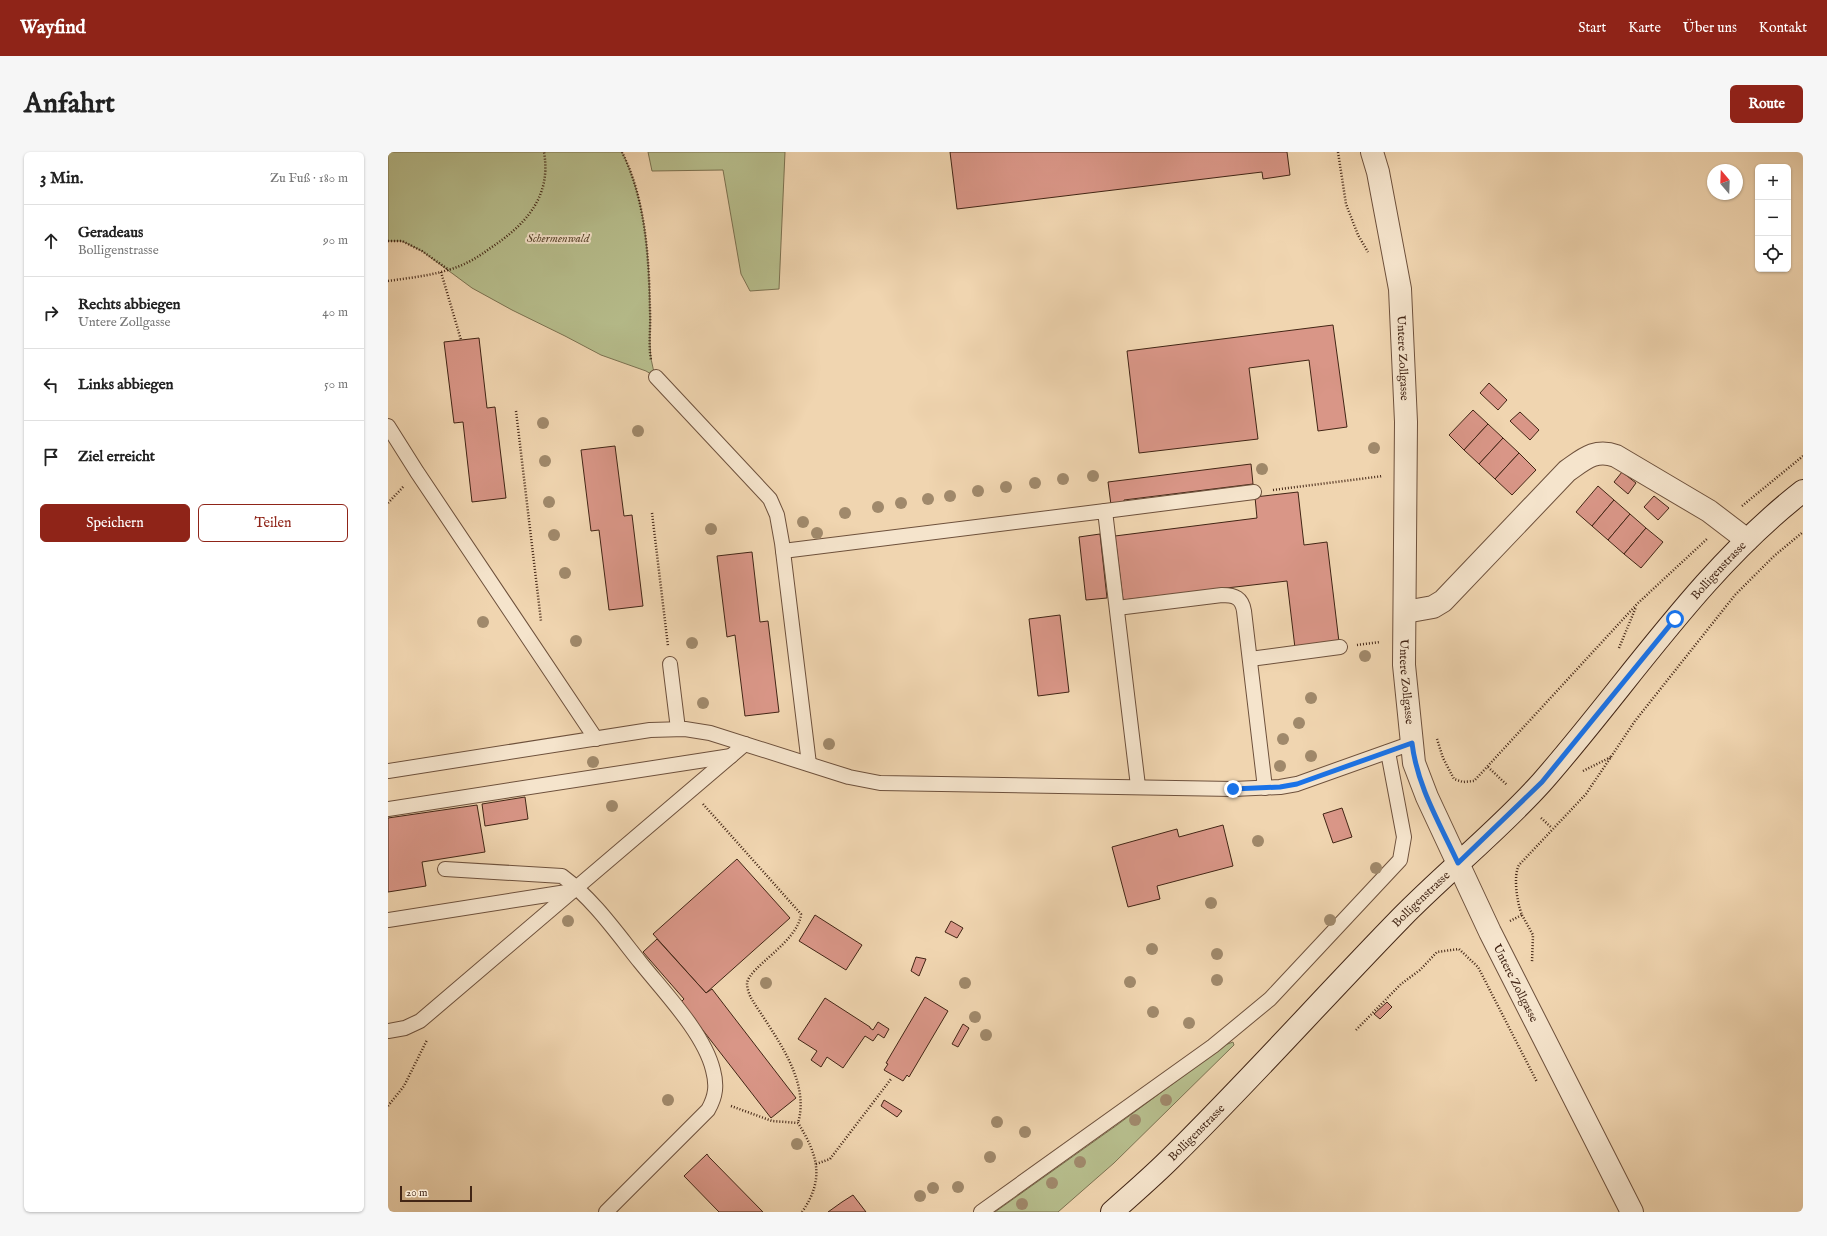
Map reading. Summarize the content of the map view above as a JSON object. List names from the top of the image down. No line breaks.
{"streets":{"street":["Untere Zollgasse","Bolligenstrasse"]},"crossings":[["Untere Zollgasse","Bolligenstrasse"]],"parks":["Schermenwald"],"scale_bar":"20 m","north":"top","page":{"header":"Wayfind","nav":["Start","Karte","Über uns","Kontakt"],"buttons":["Route",["Speichern","Teilen"]],"title":"Anfahrt","heading":["3 Min.","Zu Fuß · 180 m"],"map_buttons":["+","−"],"list":[["Geradeaus","Bolligenstrasse","90 m"],["Rechts abbiegen","Untere Zollgasse","40 m"],["Links abbiegen","50 m"],"Ziel erreicht"],"scale":"20 m"}}
